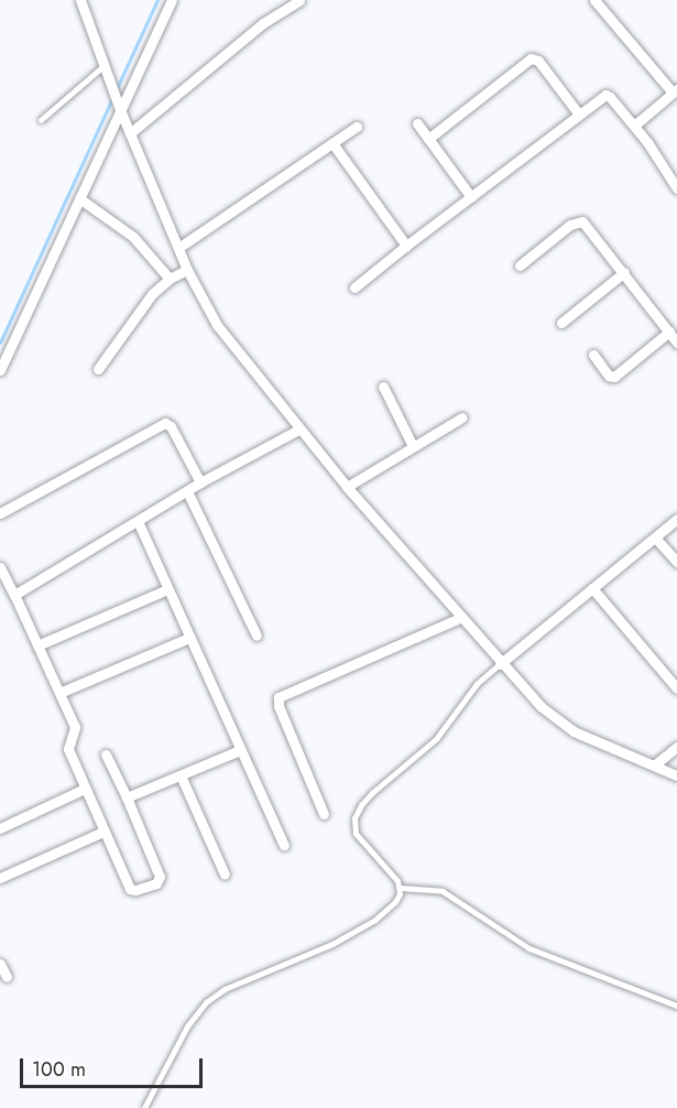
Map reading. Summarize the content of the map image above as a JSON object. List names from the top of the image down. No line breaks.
{"scale_bar":"100 m"}
